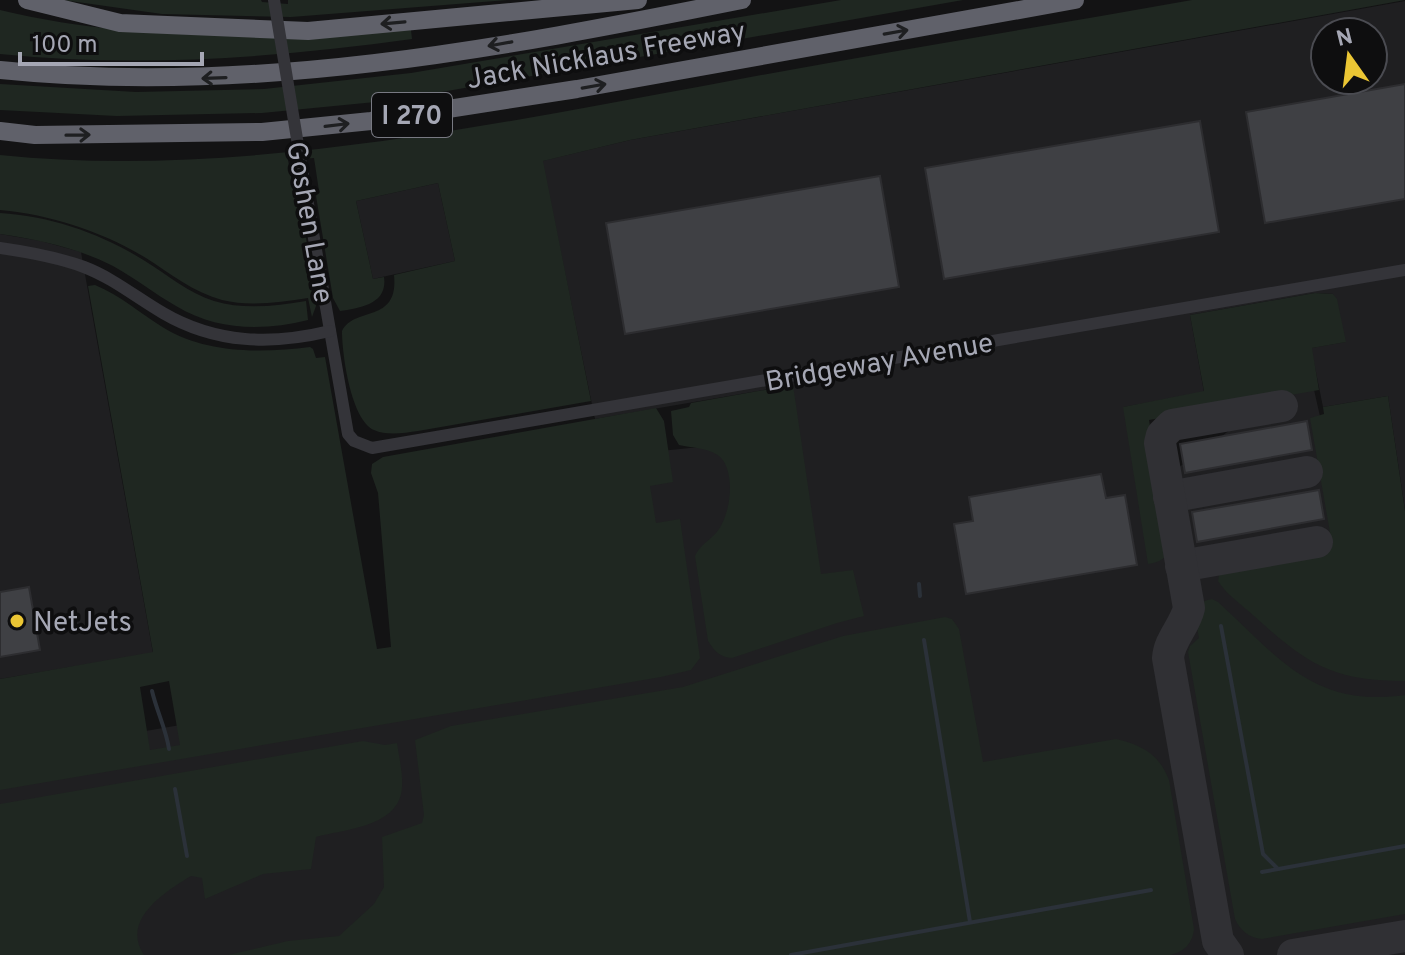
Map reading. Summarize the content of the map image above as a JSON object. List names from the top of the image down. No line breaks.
{"streets":{"highway":["Jack Nicklaus Freeway","I 270"],"street":["Goshen Lane","Bridgeway Avenue"]},"crossings":[["Goshen Lane","Bridgeway Avenue"]],"places":["NetJets"],"scale_bar":"100 m","north":"top"}
